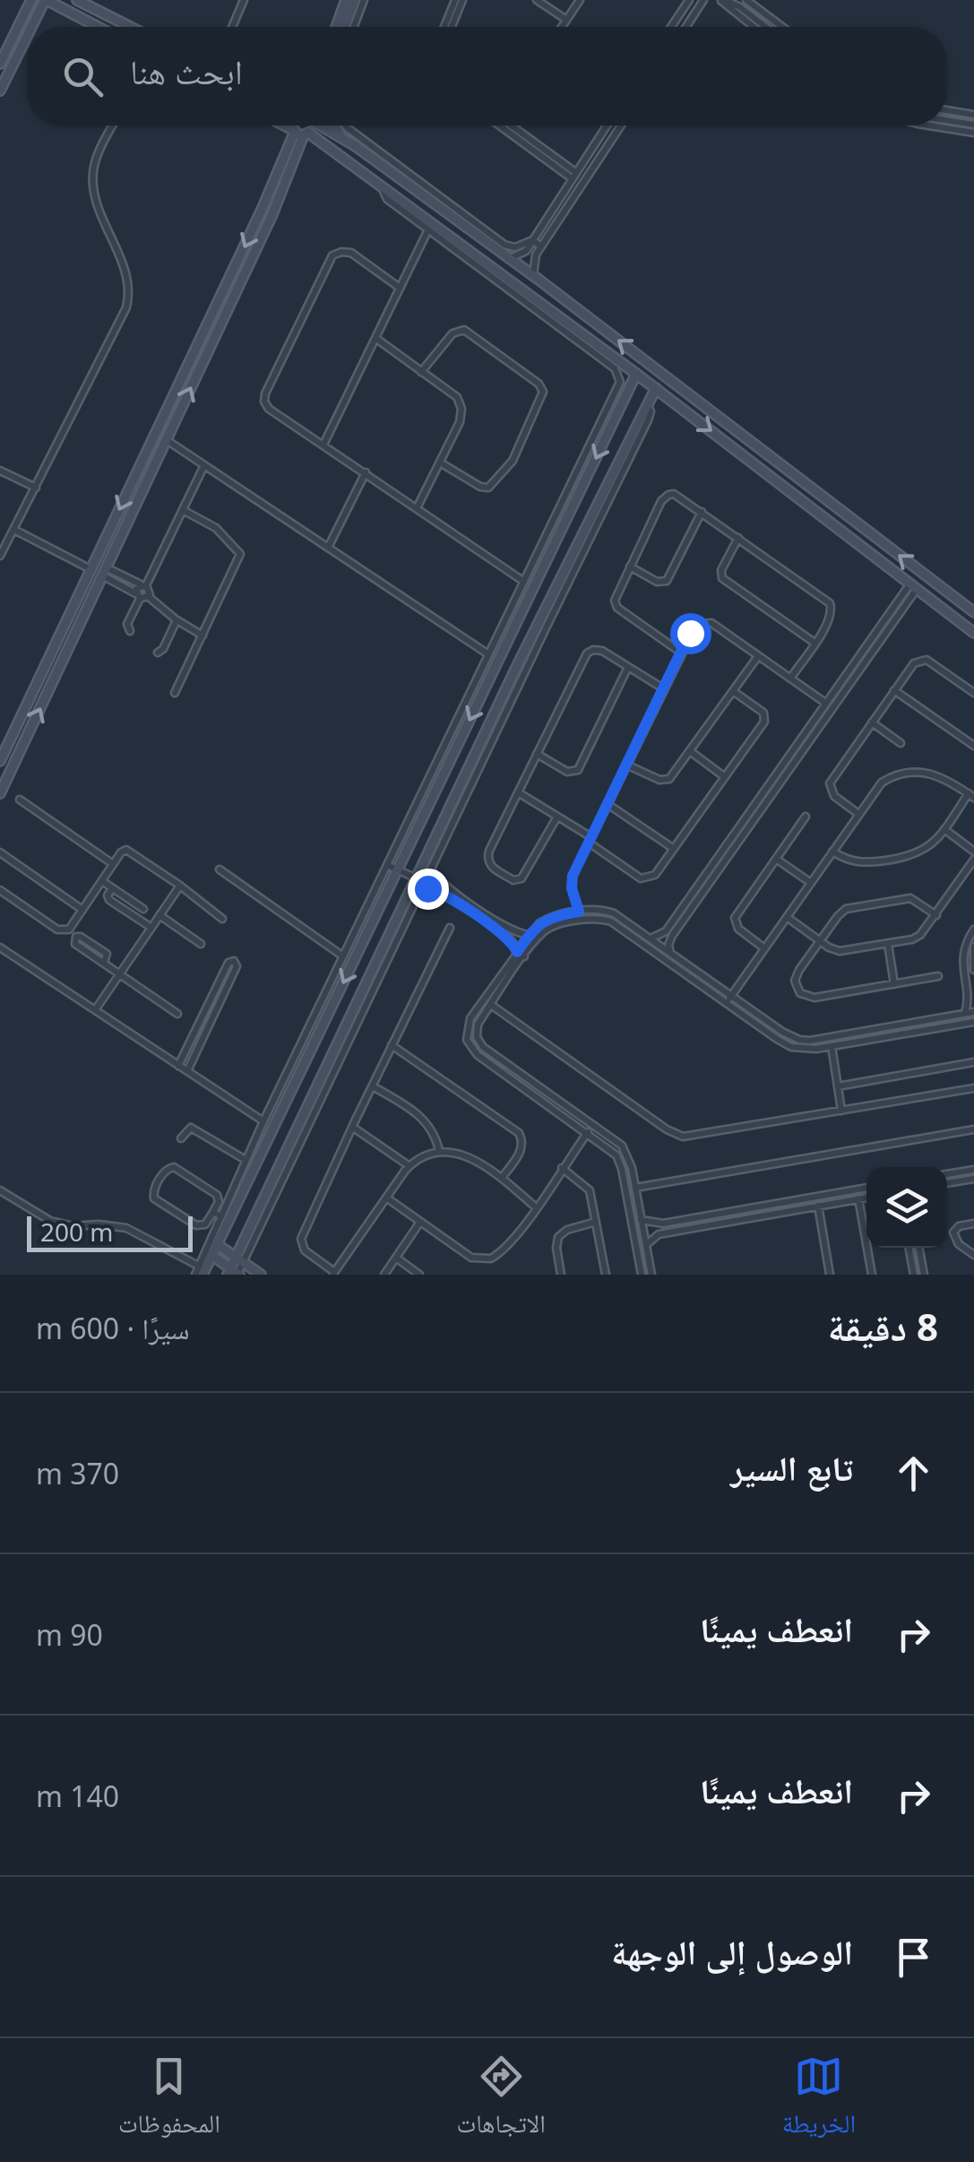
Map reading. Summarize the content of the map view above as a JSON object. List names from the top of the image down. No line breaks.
{"scale_bar":"200 m","page":{"search":"ابحث هنا","scale":"200 m","heading":["8 دقيقة","سيرًا · 600 m"],"list":[["تابع السير","370 m"],["انعطف يمينًا","90 m"],["انعطف يمينًا","140 m"],"الوصول إلى الوجهة"],"nav":["الخريطة","الاتجاهات","المحفوظات"]}}
